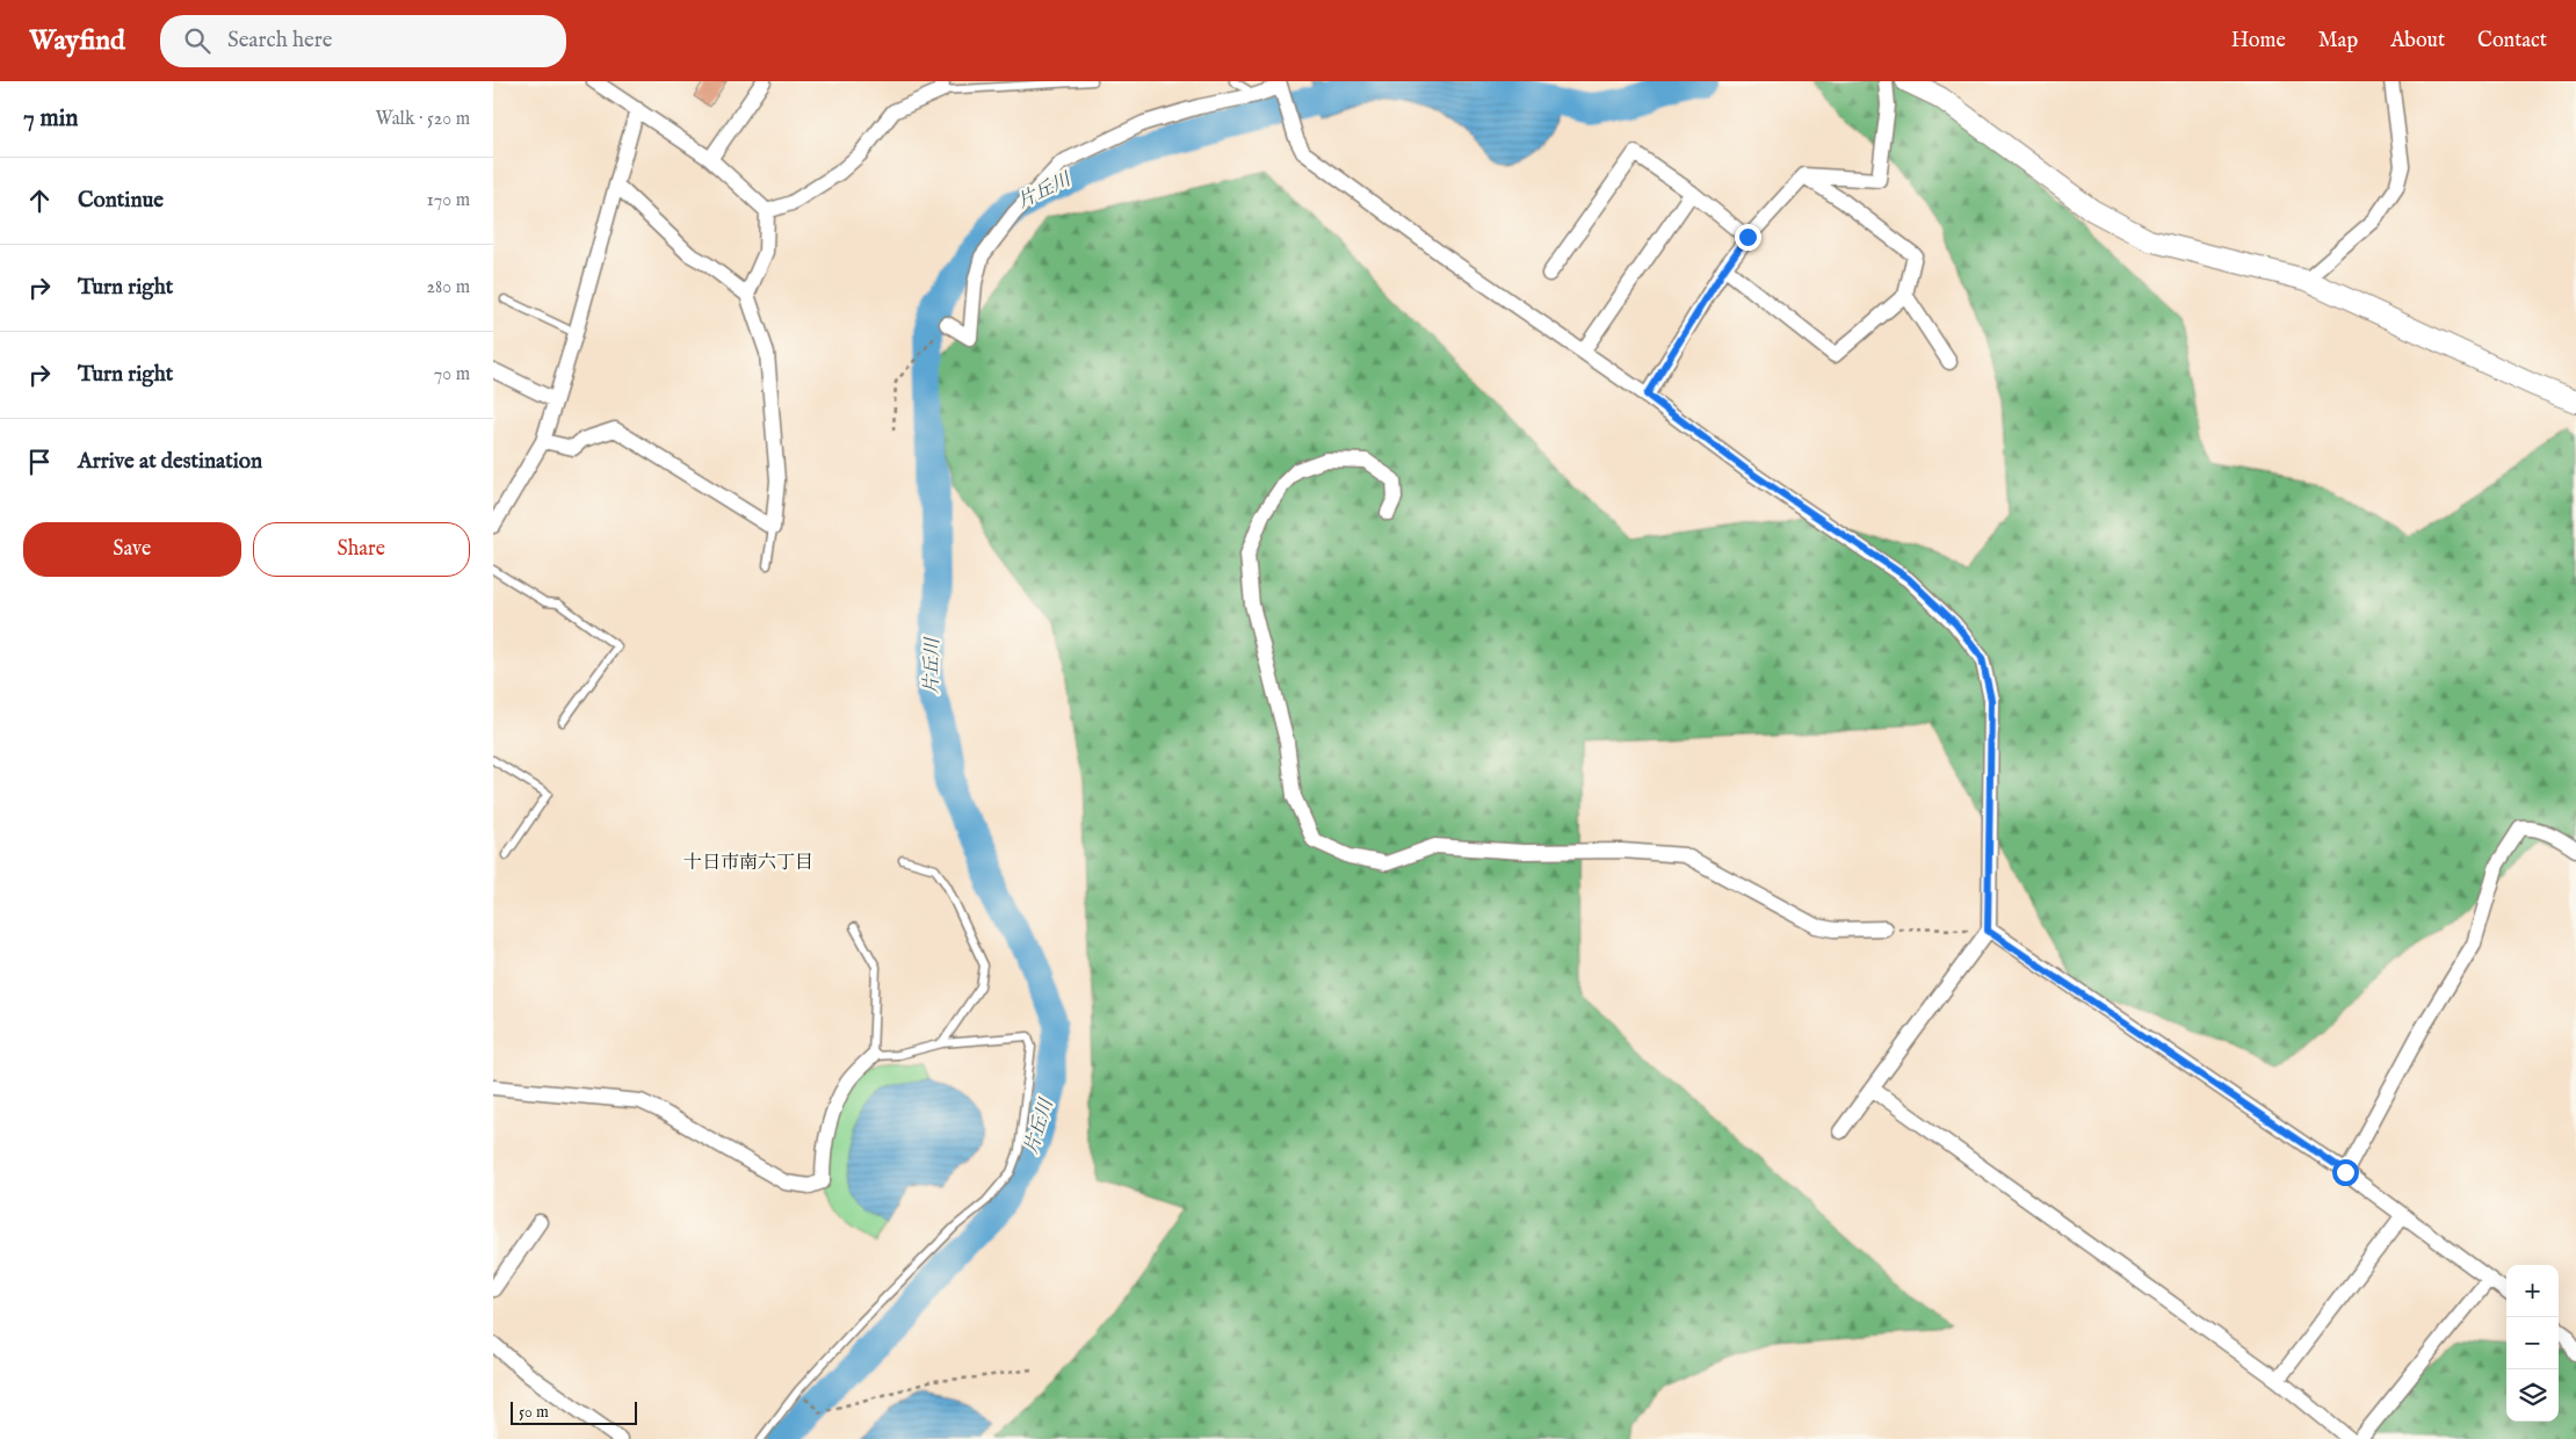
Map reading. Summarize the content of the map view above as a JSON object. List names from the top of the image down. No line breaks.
{"districts":["十日市南六丁目"],"water":["片丘川"],"scale_bar":"50 m","page":{"header":"Wayfind","search":"Search here","nav":["Home","Map","About","Contact"],"heading":["7 min","Walk · 520 m"],"list":[["Continue","170 m"],["Turn right","280 m"],["Turn right","70 m"],"Arrive at destination"],"buttons":["Save","Share"],"map_buttons":["+","−"],"scale":"50 m"}}
